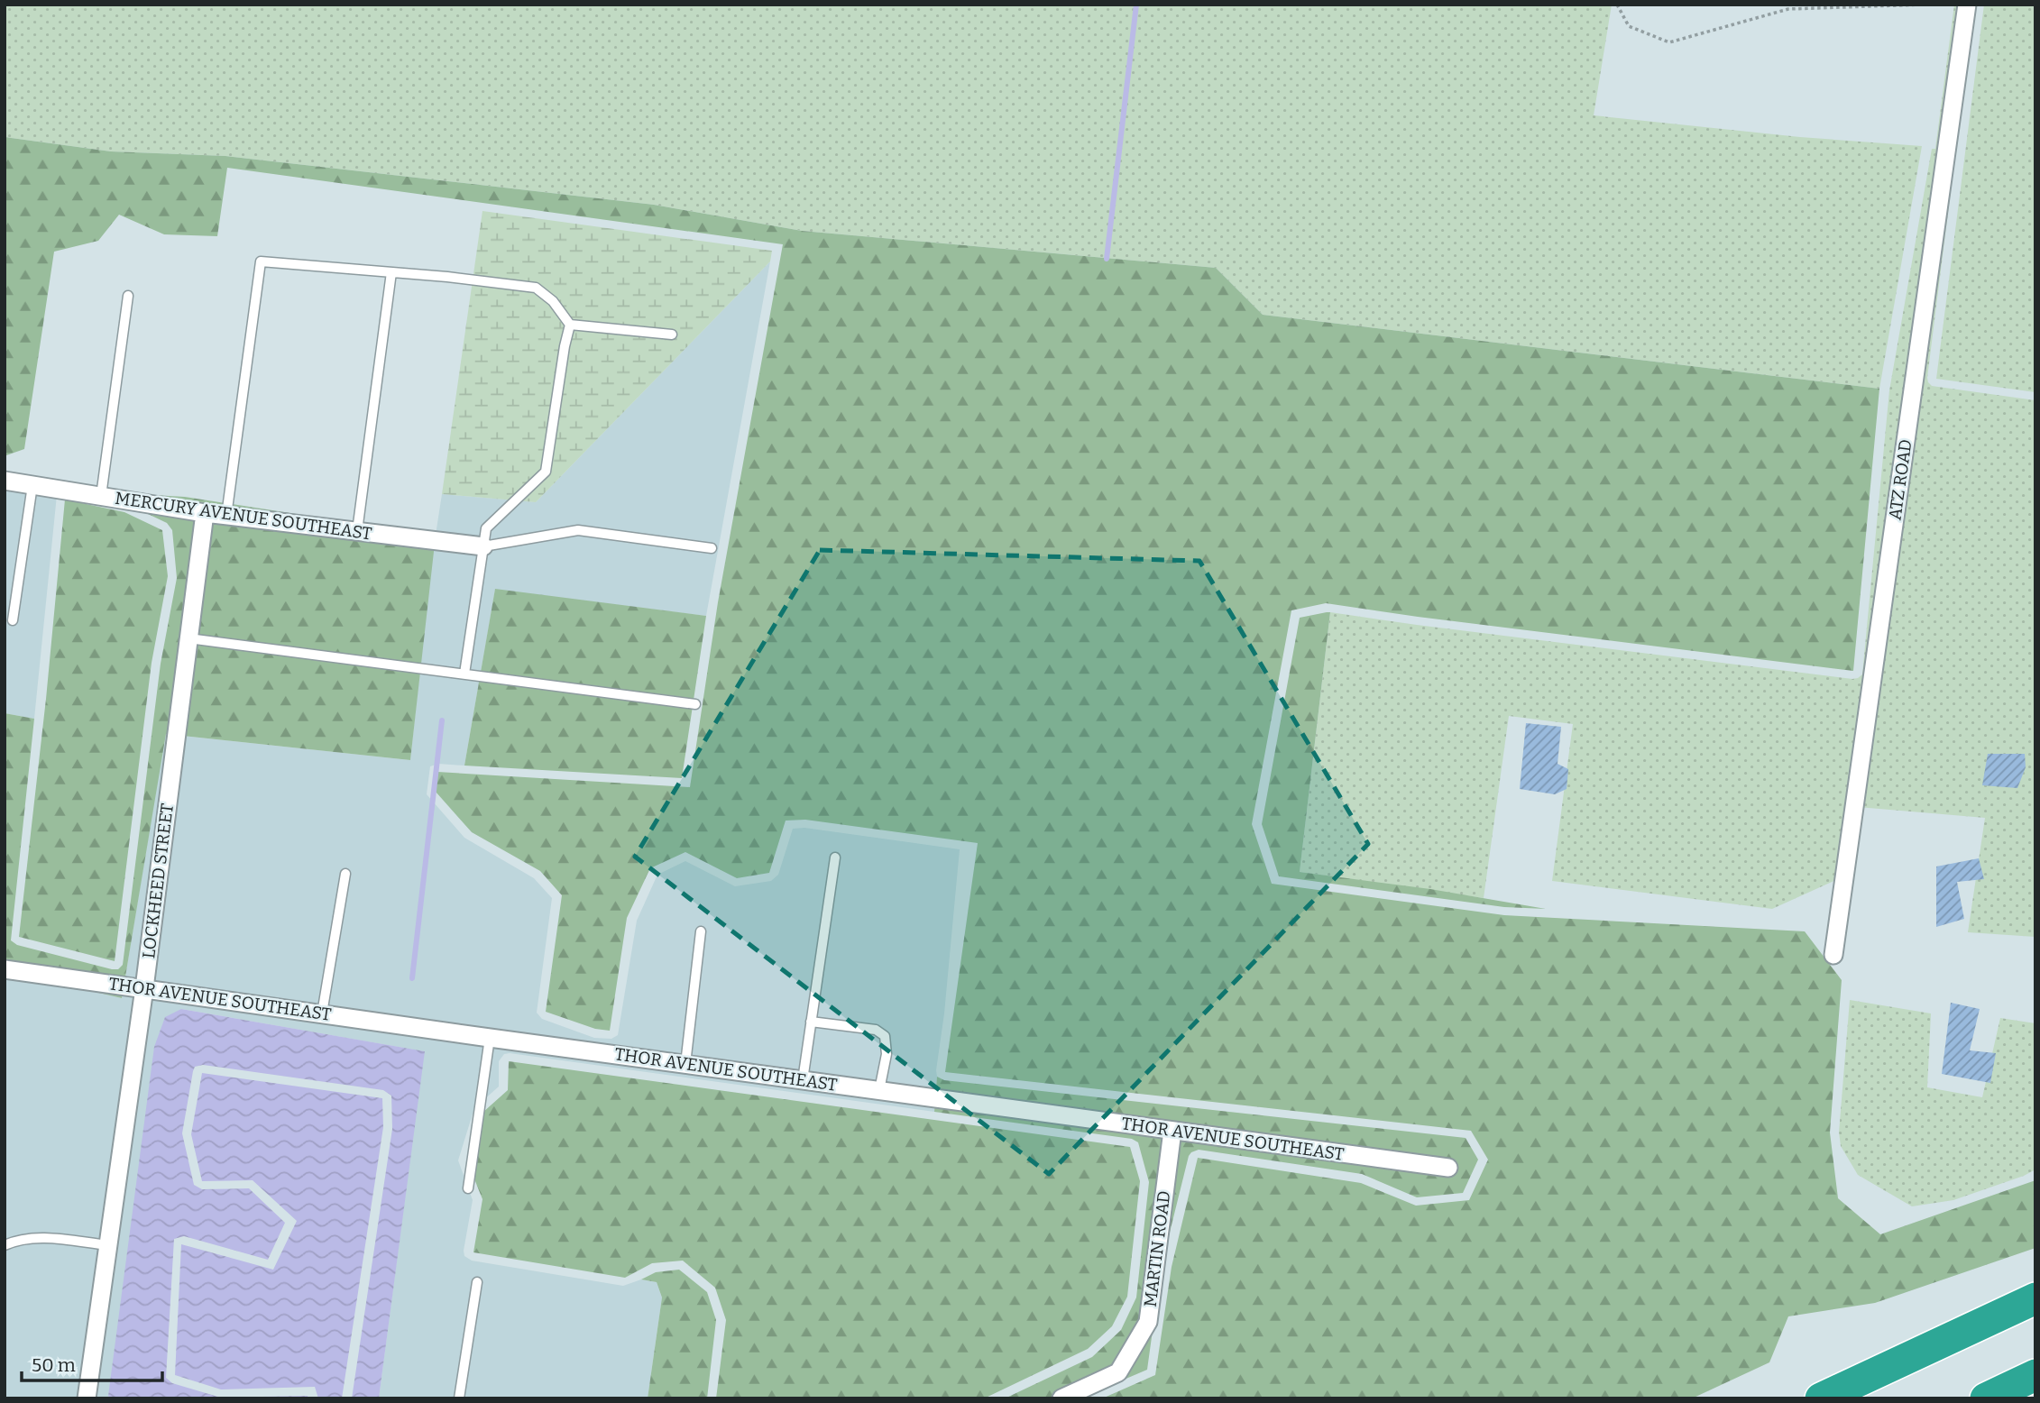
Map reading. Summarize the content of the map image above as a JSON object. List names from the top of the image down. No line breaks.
{"streets":{"street":["ATZ ROAD","MERCURY AVENUE SOUTHEAST","LOCKHEED STREET","THOR AVENUE SOUTHEAST","MARTIN ROAD"]},"crossings":[["MERCURY AVENUE SOUTHEAST","LOCKHEED STREET"],["LOCKHEED STREET","THOR AVENUE SOUTHEAST"],["THOR AVENUE SOUTHEAST","MARTIN ROAD"]],"scale_bar":"50 m"}
